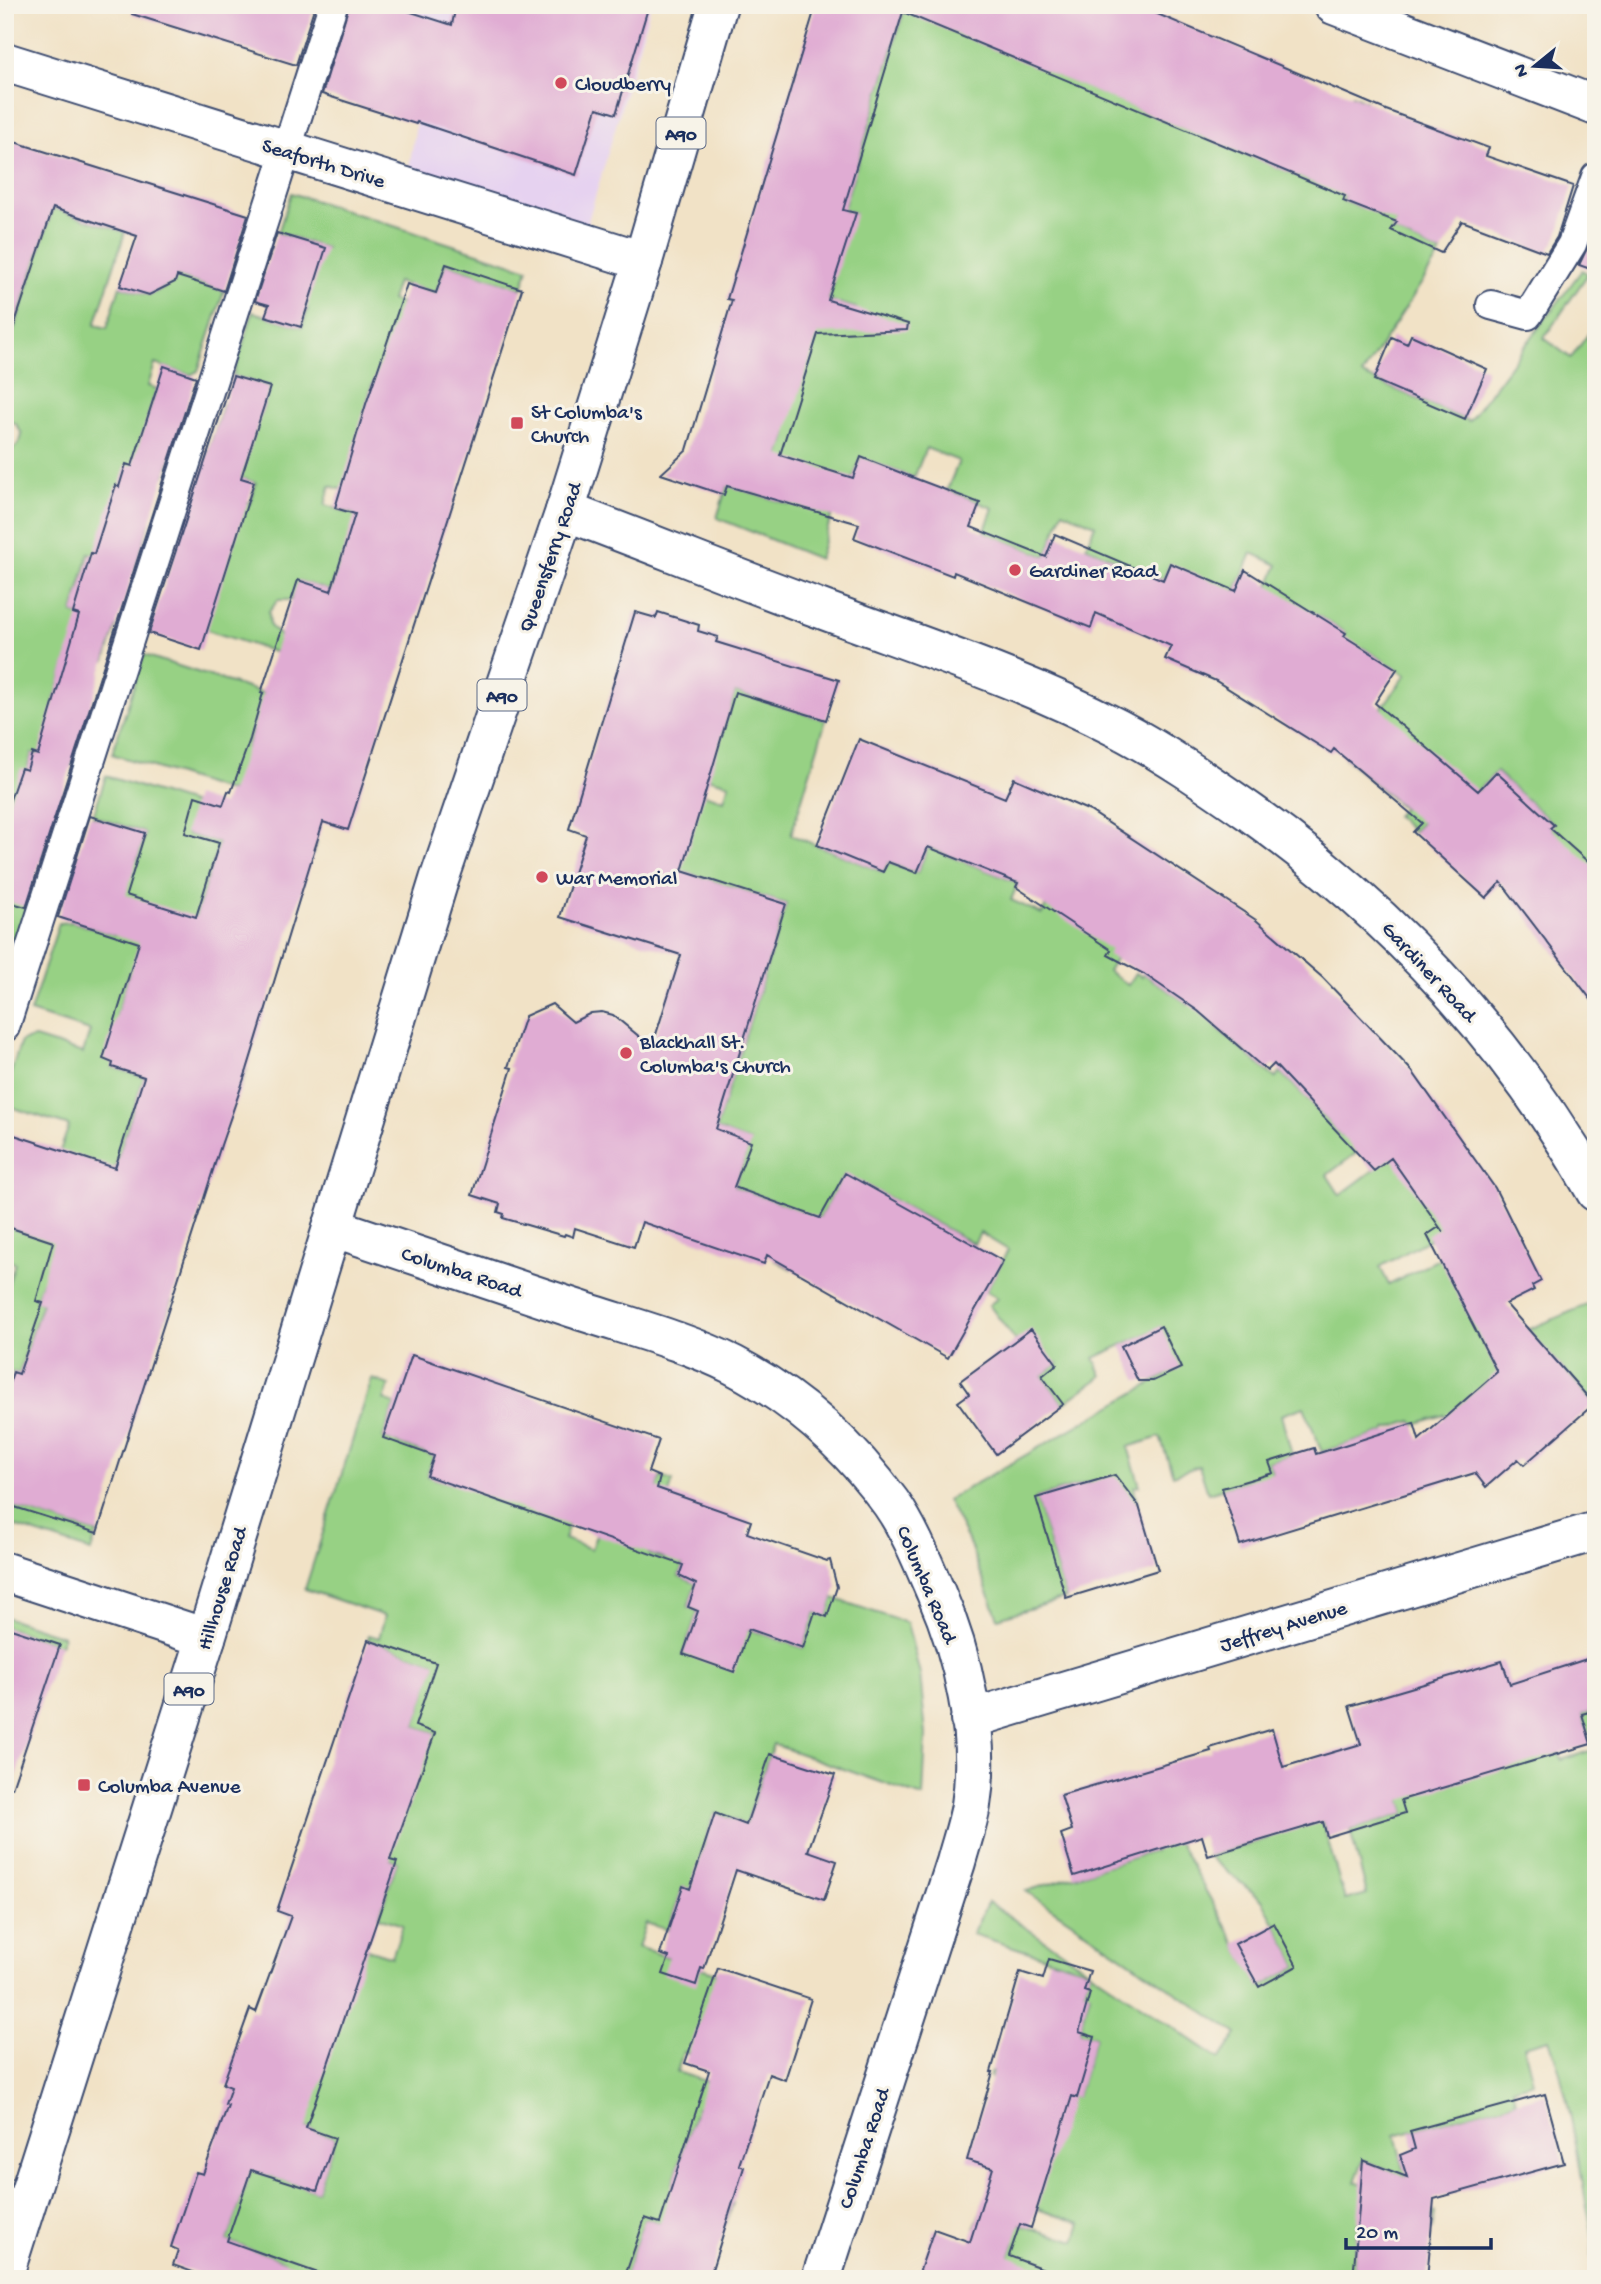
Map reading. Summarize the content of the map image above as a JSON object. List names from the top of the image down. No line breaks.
{"streets":{"street":["A90","Seaforth Drive","Queensferry Road","Gardiner Road","Columba Road","Hillhouse Road","Jeffrey Avenue"]},"crossings":[["Seaforth Drive","Queensferry Road"],["Queensferry Road","Gardiner Road"],["Queensferry Road","Hillhouse Road"],["Columba Road","Hillhouse Road"],["Columba Road","Jeffrey Avenue"]],"places":{"other":["Cloudberry","Gardiner Road","War Memorial","Blackhall St. Columba's Church"],"transit":["St Columba's Church","Columba Avenue"]},"scale_bar":"20 m","north":"left"}
